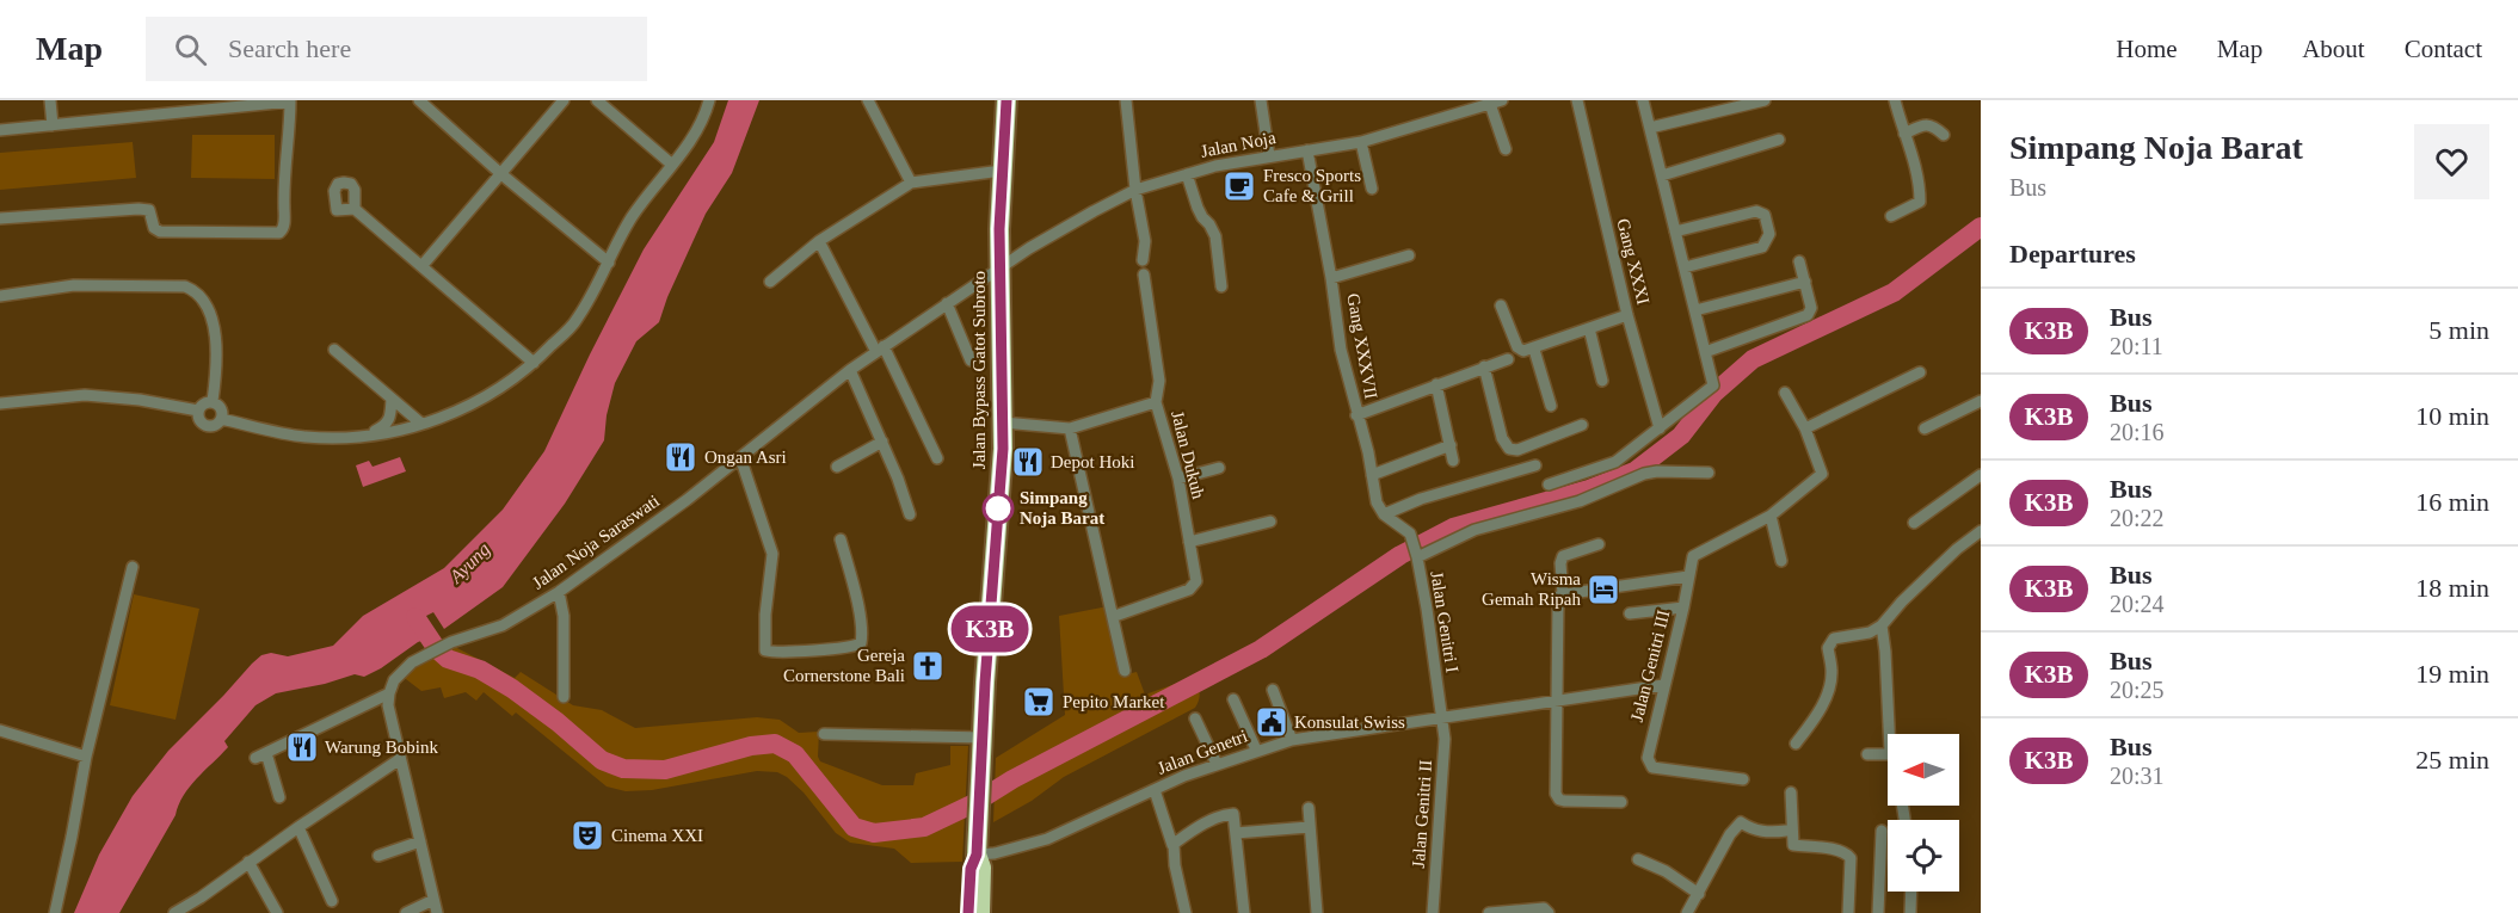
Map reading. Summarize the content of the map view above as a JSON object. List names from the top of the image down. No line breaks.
{"streets":{"highway":["Jalan Bypass Gatot Subroto"],"street":["Jalan Noja","Gang XXXI","Gang XXXVII","Jalan Dukuh","Jalan Noja Saraswati","Jalan Genitri I","Jalan Genitri III","Jalan Genetri","Jalan Genitri II"]},"crossings":[["Jalan Noja","Gang XXXVII"],["Jalan Noja","Jalan Bypass Gatot Subroto"],["Jalan Noja","Jalan Noja Saraswati"],["Gang XXXVII","Jalan Genitri I"],["Jalan Bypass Gatot Subroto","Jalan Dukuh"],["Jalan Bypass Gatot Subroto","Jalan Noja Saraswati"],["Jalan Bypass Gatot Subroto","Jalan Genetri"],["Jalan Genitri I","Jalan Genetri"],["Jalan Genitri I","Jalan Genitri II"],["Jalan Genitri III","Jalan Genetri"],["Jalan Genetri","Jalan Genitri II"]],"water":["Ayung"],"places":{"cafe":["Fresco Sports Cafe & Grill"],"restaurant":["Ongan Asri","Depot Hoki","Warung Bobink"],"other":["Simpang Noja Barat"],"hotel":["Wisma Gemah Ripah"],"church":["Gereja Cornerstone Bali"],"supermarket":["Pepito Market"],"public building":["Konsulat Swiss"],"theatre":["Cinema XXI"]},"lines":["bus line K3B"],"north":"left","page":{"header":"Map","search":"Search here","nav":["Home","Map","About","Contact"],"on_map":"K3B","heading":[["Simpang Noja Barat","Bus"],"Departures"],"list":[{"mark":"K3B","name":"Bus","note":"20:11","value":"5 min"},{"mark":"K3B","name":"Bus","note":"20:16","value":"10 min"},{"mark":"K3B","name":"Bus","note":"20:22","value":"16 min"},{"mark":"K3B","name":"Bus","note":"20:24","value":"18 min"},{"mark":"K3B","name":"Bus","note":"20:25","value":"19 min"},{"mark":"K3B","name":"Bus","note":"20:31","value":"25 min"}]}}
